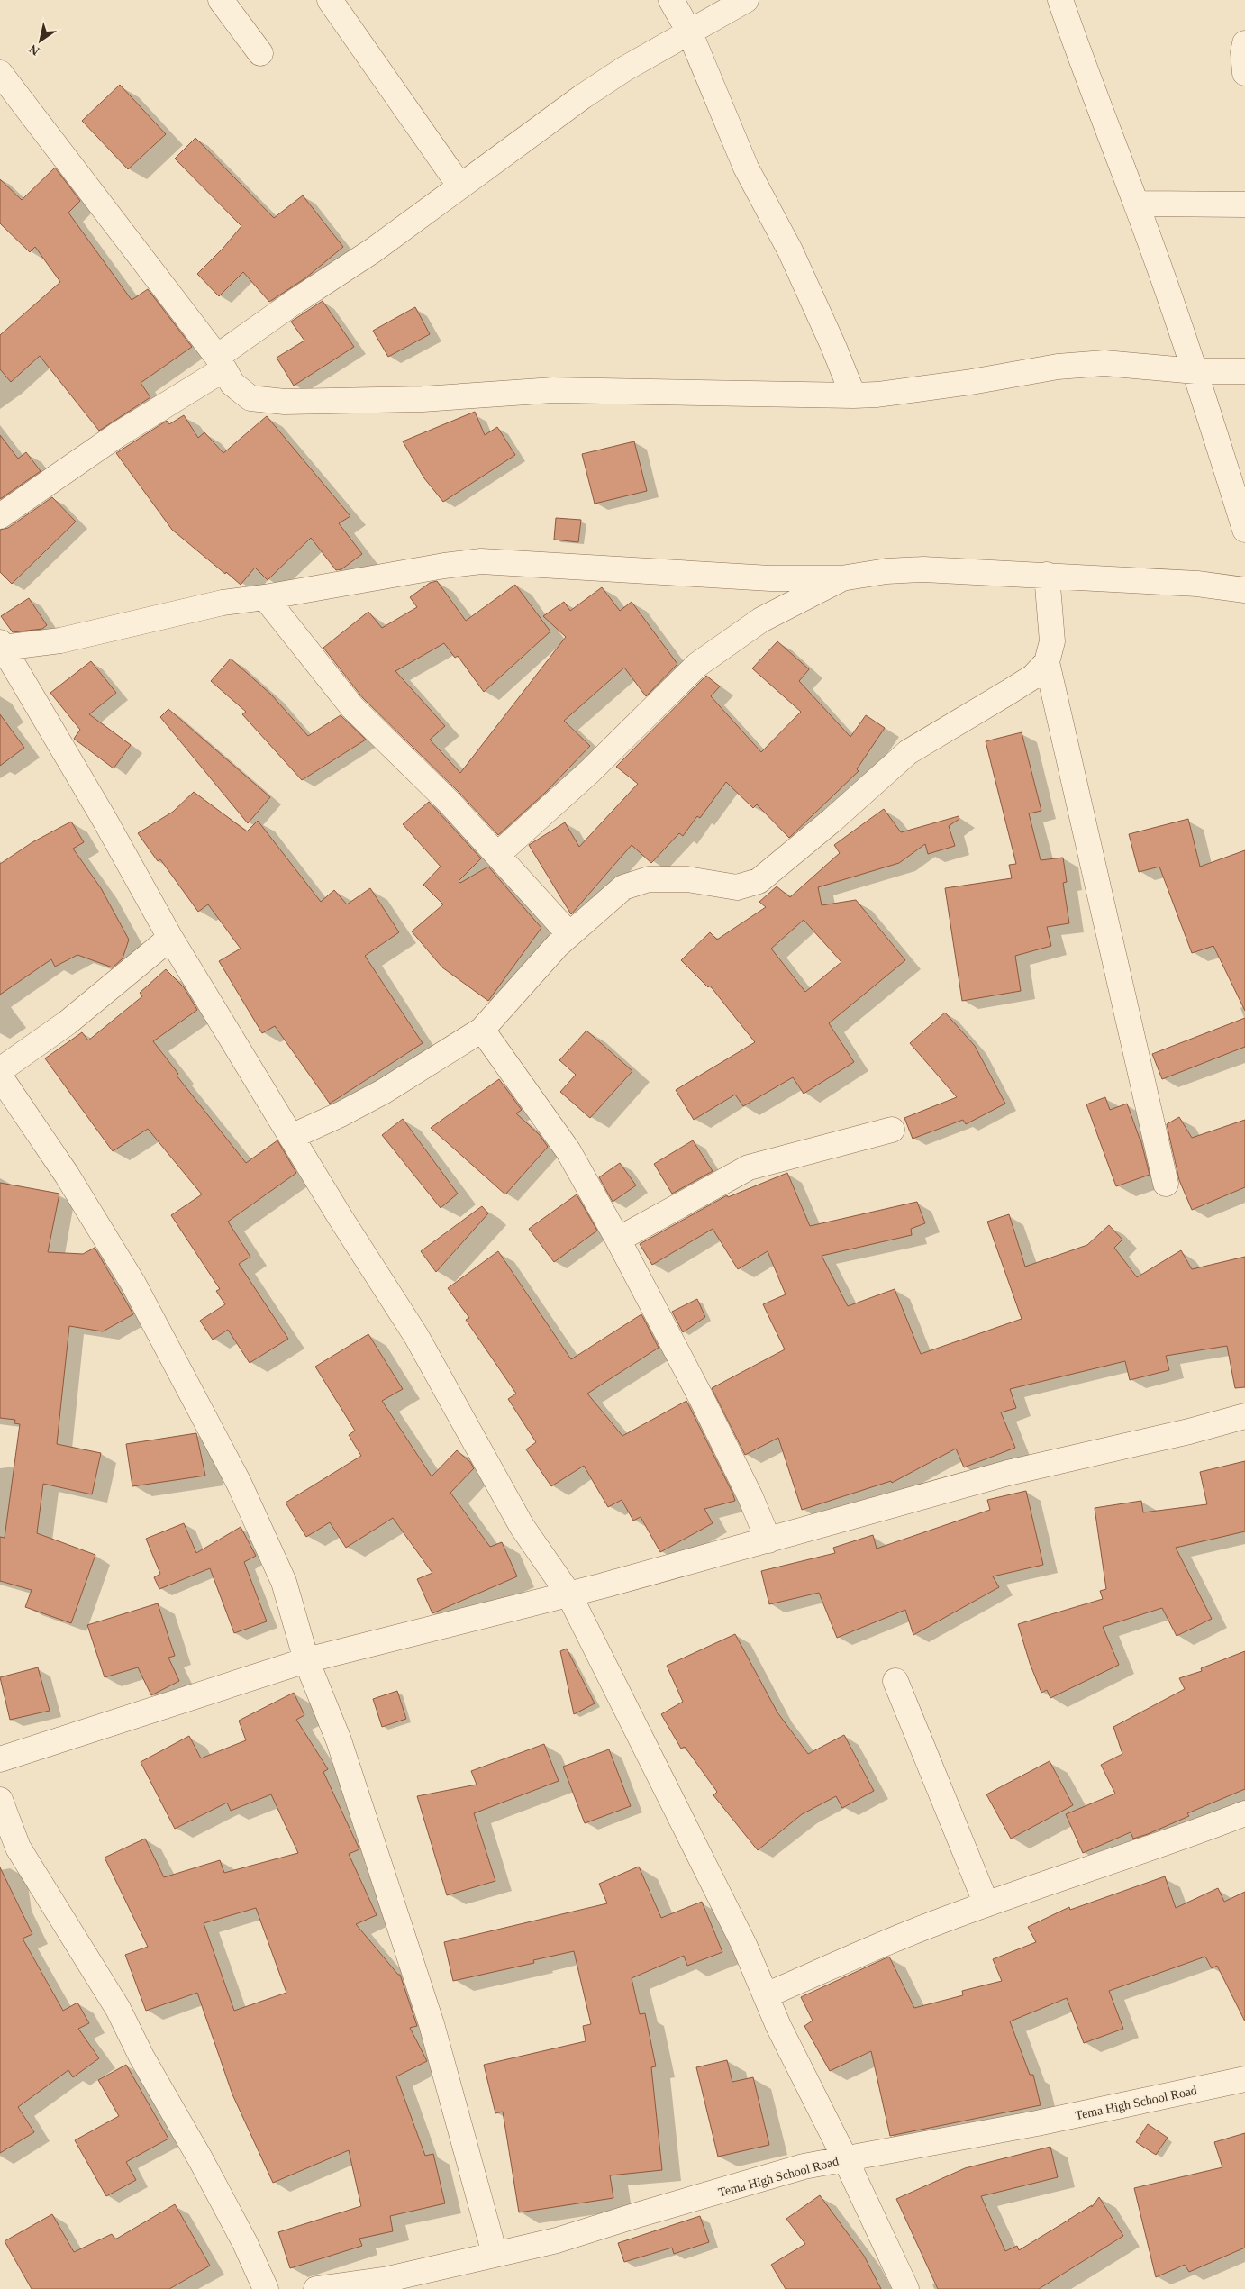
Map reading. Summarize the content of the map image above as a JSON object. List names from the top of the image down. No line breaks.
{"streets":{"street":["Tema High School Road"]},"north":"bottom left"}
